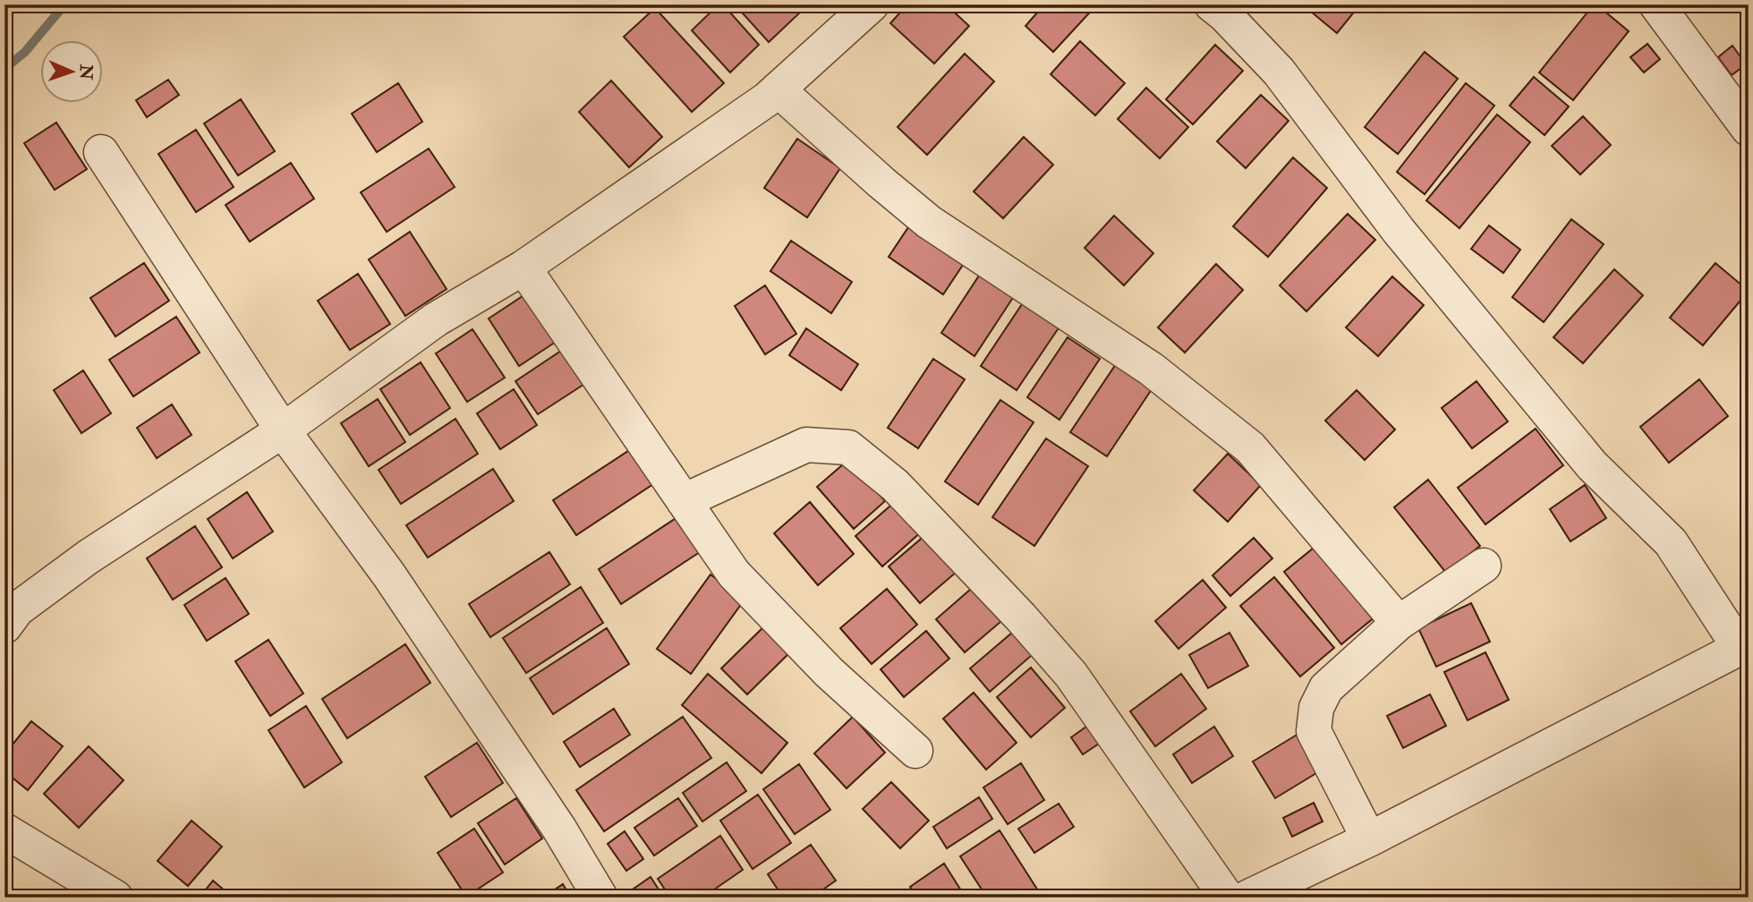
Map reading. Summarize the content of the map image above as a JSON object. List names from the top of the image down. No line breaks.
{"north":"right"}
